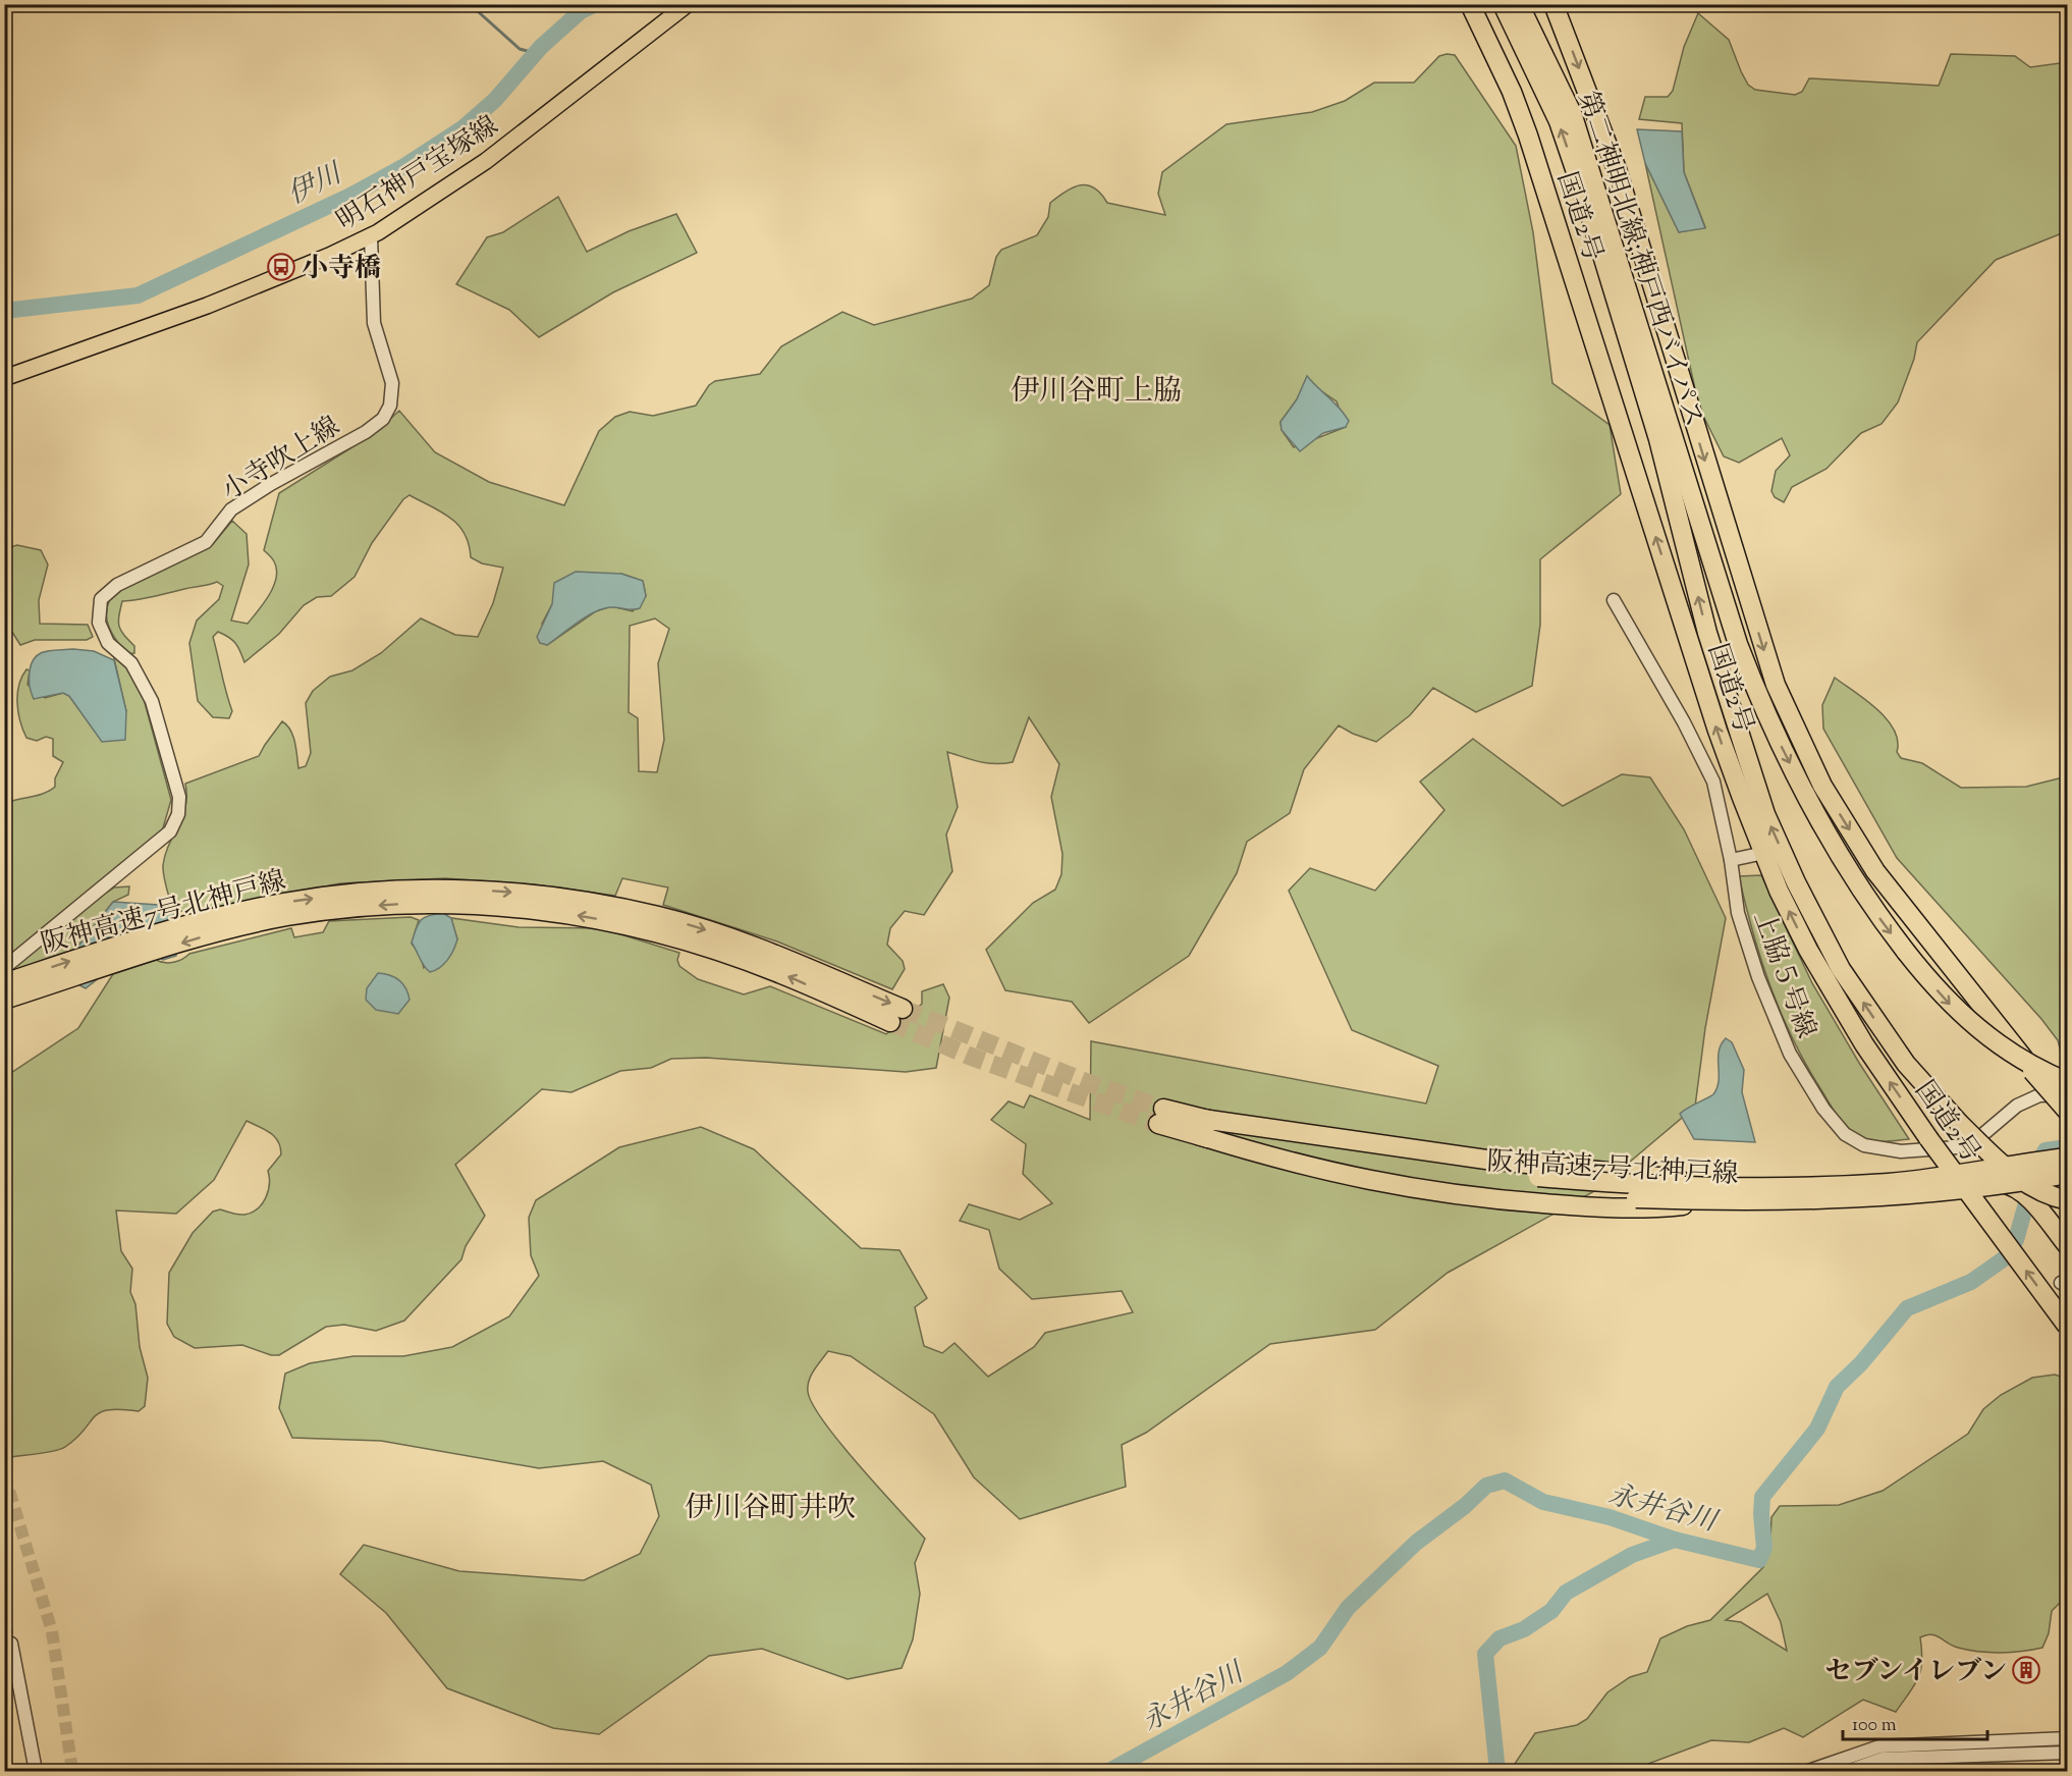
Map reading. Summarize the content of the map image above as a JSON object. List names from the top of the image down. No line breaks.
{"streets":{"highway":["国道2号","第二神明北線;神戸西バイパス","阪神高速7号北神戸線"],"main road":["明石神戸宝塚線"],"street":["小寺吹上線","上脇５号線"]},"crossings":[["明石神戸宝塚線","小寺吹上線"]],"districts":["伊川谷町上脇","伊川谷町井吹"],"water":["伊川","永井谷川"],"places":{"bus stop":["小寺橋"],"building":["セブンイレブン"]},"scale_bar":"100 m"}
